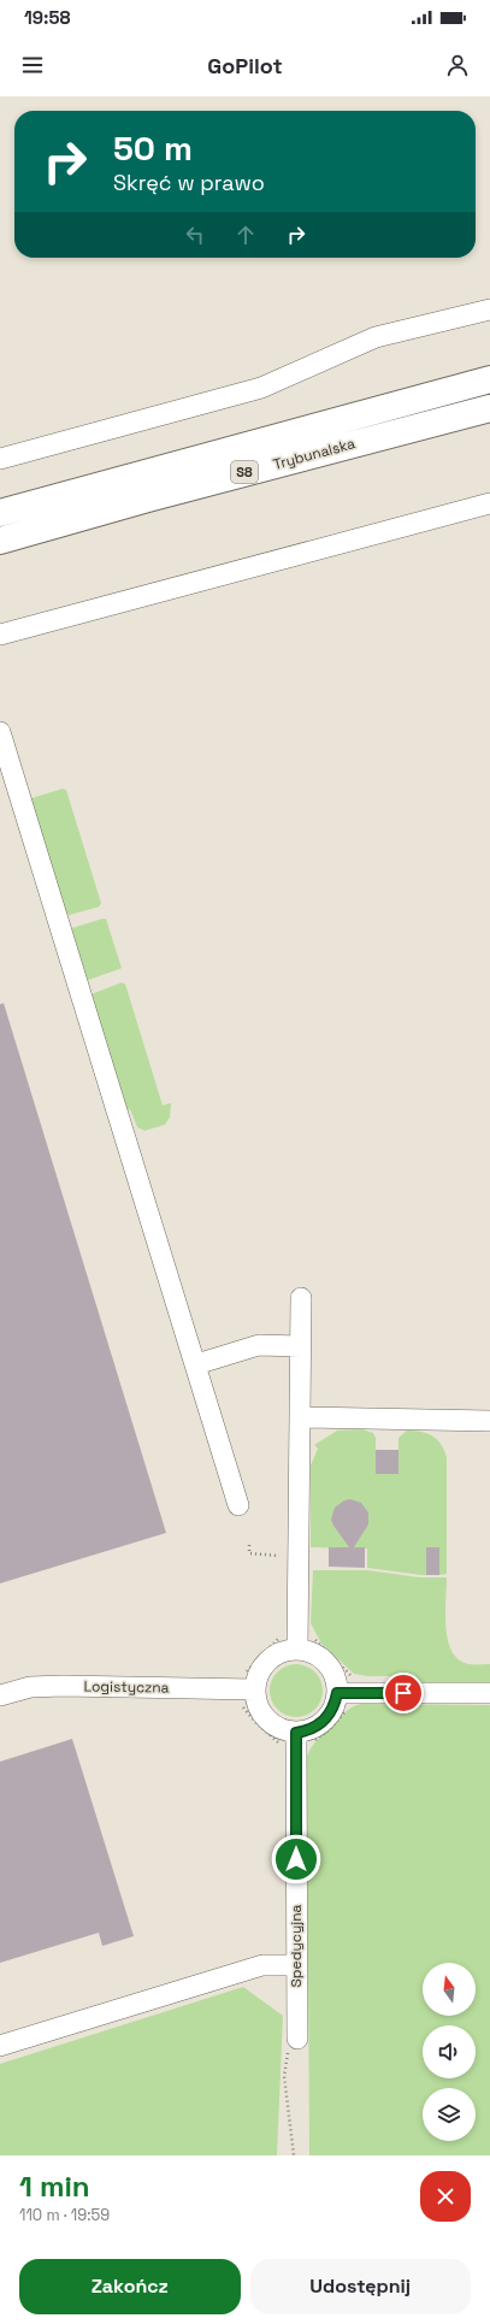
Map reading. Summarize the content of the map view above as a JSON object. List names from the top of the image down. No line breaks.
{"streets":{"highway":["Trybunalska","S8"],"street":["Logistyczna","Spedycyjna"]},"crossings":[["Logistyczna","Spedycyjna"]],"north":"top","page":{"status":"19:58","header":"GoPilot","turn":["50 m","Skręć w prawo"],"heading":["1 min","110 m · 19:59"],"buttons":["Zakończ","Udostępnij"]}}
